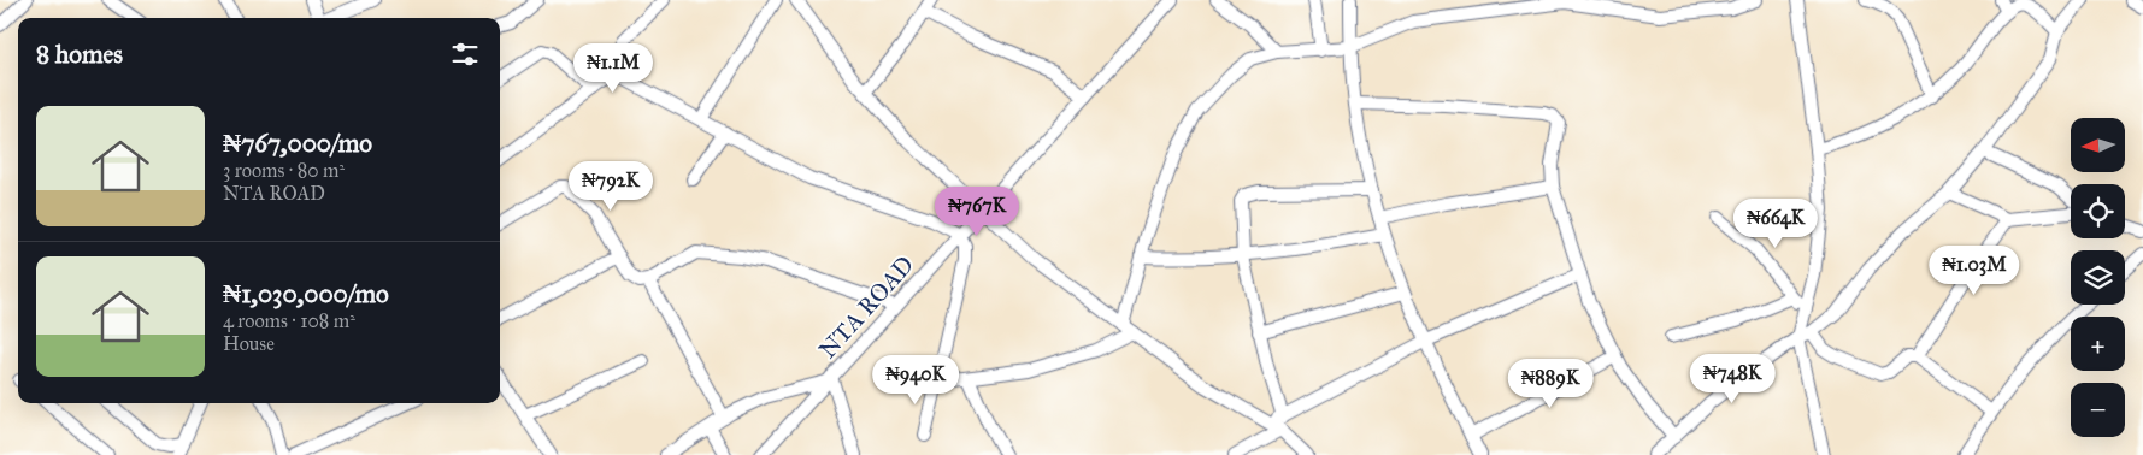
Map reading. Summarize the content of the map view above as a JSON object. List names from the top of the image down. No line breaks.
{"streets":{"street":["NTA ROAD"]},"north":"left","page":{"heading":"8 homes","price":["₦1.1M","₦792K","₦767K","₦664K","₦1.03M","₦748K","₦940K","₦889K"],"list":[{"name":"₦767,000/mo","note":"3 rooms · 80 m² · NTA ROAD"},{"name":"₦1,030,000/mo","note":"4 rooms · 108 m² · House"}],"map_buttons":["+","−"]}}
